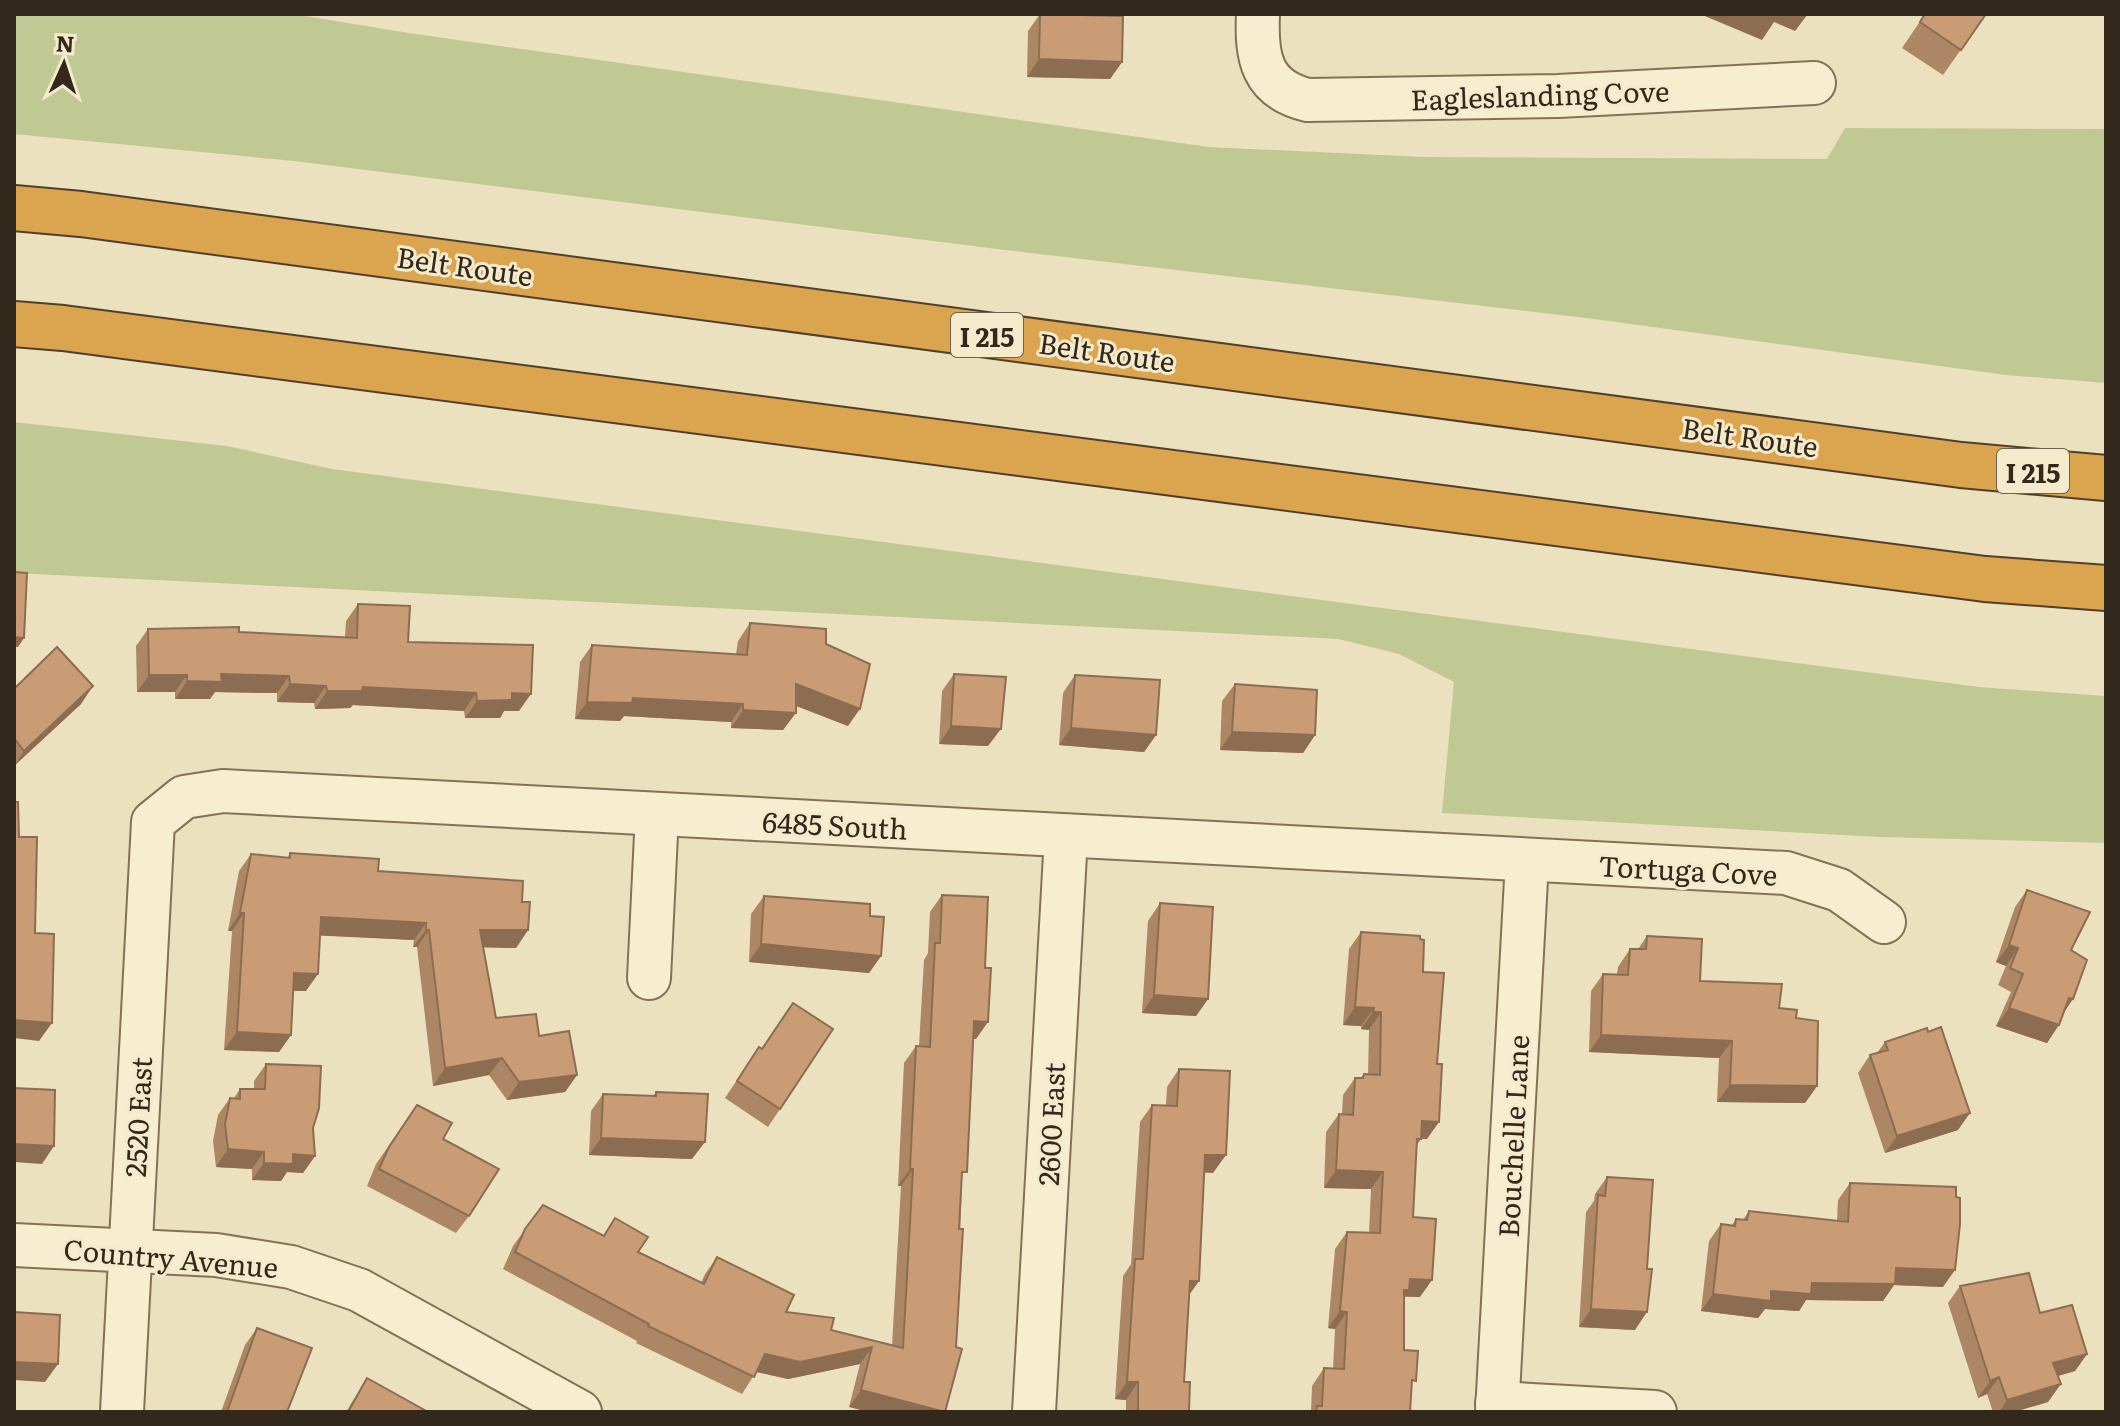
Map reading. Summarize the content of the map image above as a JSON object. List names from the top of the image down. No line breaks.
{"streets":{"highway":["Belt Route","I 215"],"street":["Eagleslanding Cove","6485 South","Tortuga Cove","2520 East","2600 East","Bouchelle Lane","Country Avenue"]},"crossings":[["6485 South","Tortuga Cove"],["6485 South","2520 East"],["6485 South","2600 East"],["6485 South","Bouchelle Lane"],["Tortuga Cove","Bouchelle Lane"],["2520 East","Country Avenue"]],"north":"top"}
